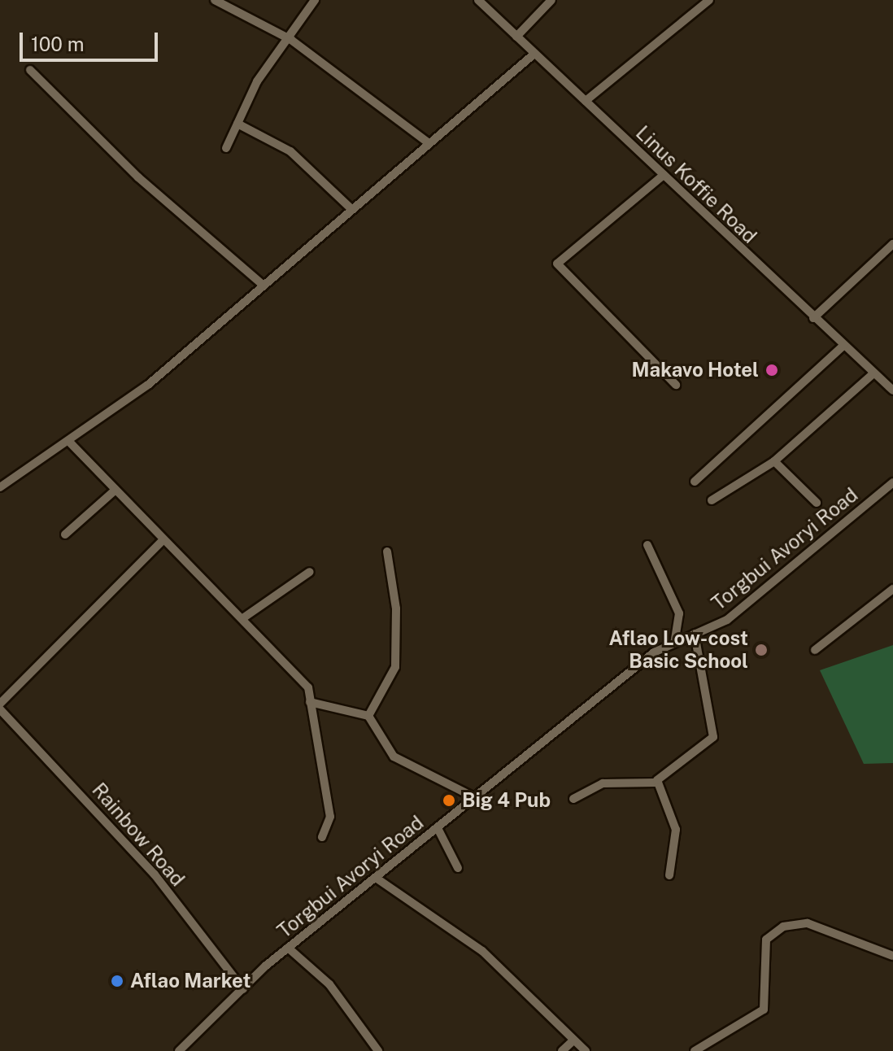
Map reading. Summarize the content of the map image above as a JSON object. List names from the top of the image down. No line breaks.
{"streets":{"street":["Linus Koffie Road","Torgbui Avoryi Road","Rainbow Road"]},"crossings":[["Torgbui Avoryi Road","Rainbow Road"]],"places":["Makavo Hotel","Aflao Low-cost Basic School","Big 4 Pub","Aflao Market"],"scale_bar":"100 m"}
